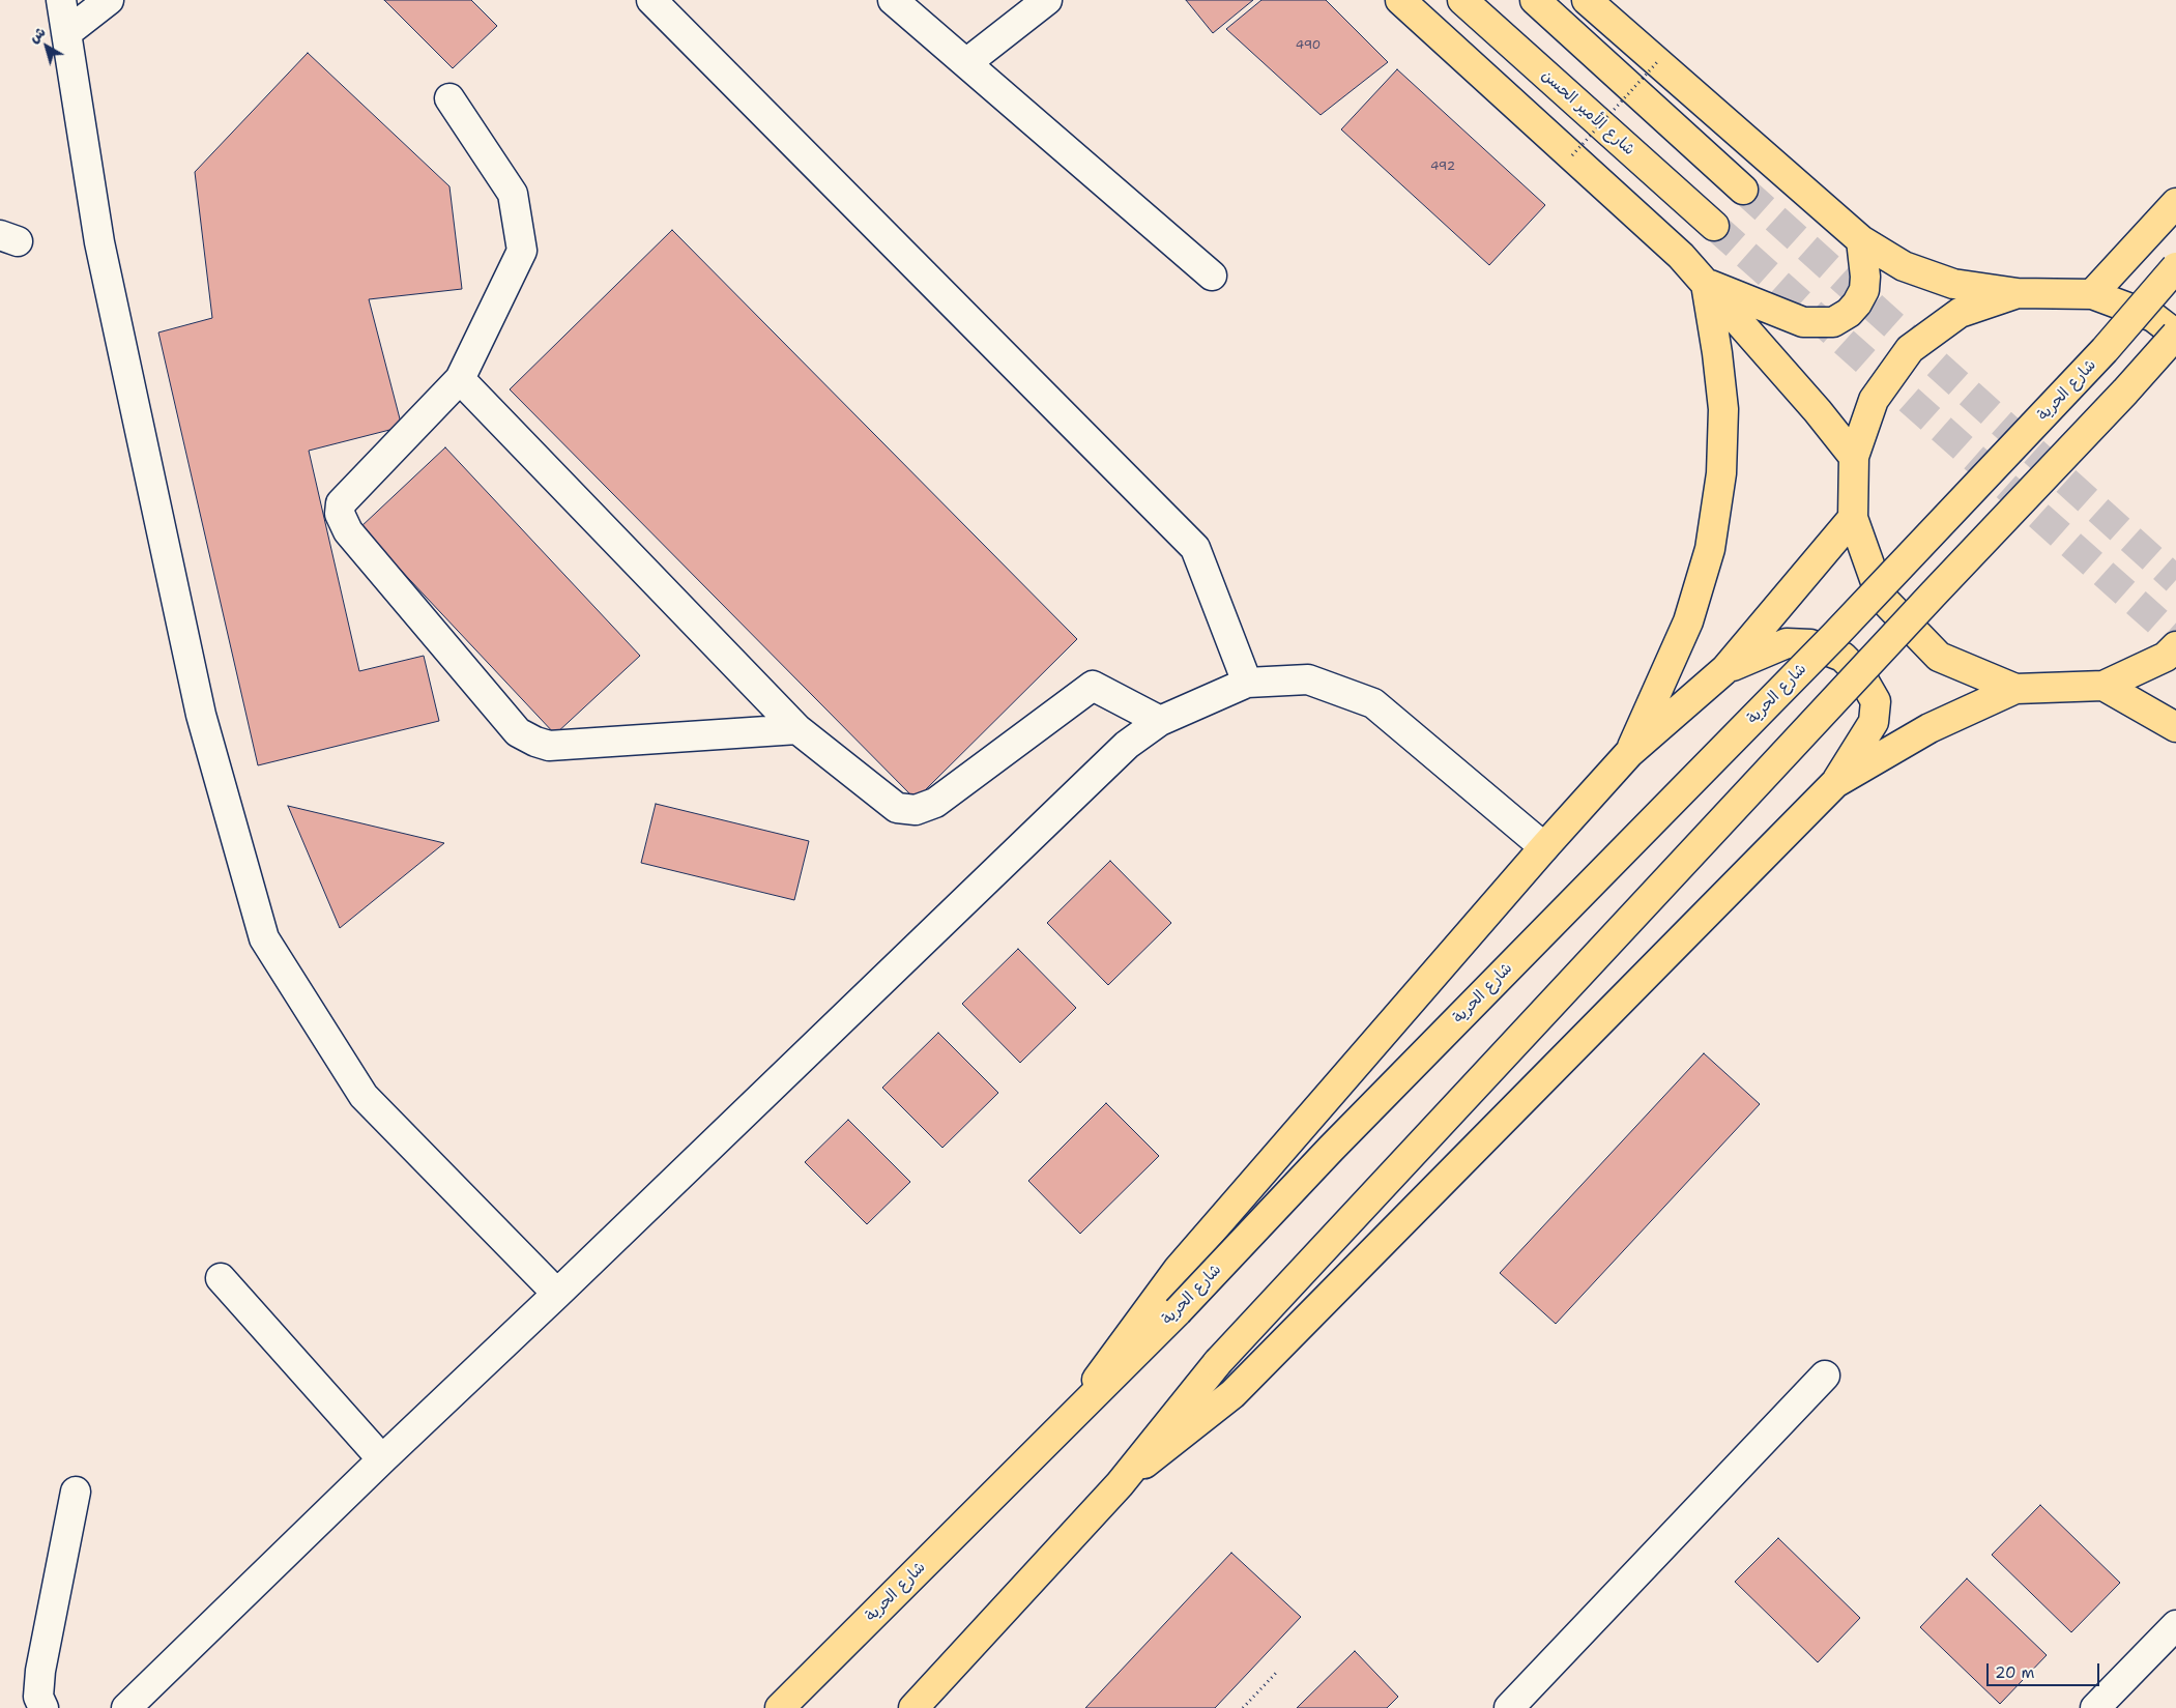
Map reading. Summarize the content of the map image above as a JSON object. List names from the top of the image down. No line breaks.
{"streets":{"main road":["شارع الأمير الحسن","شارع الحرية"]},"house_numbers":["490","492"],"scale_bar":"20 m","north":"top left"}
